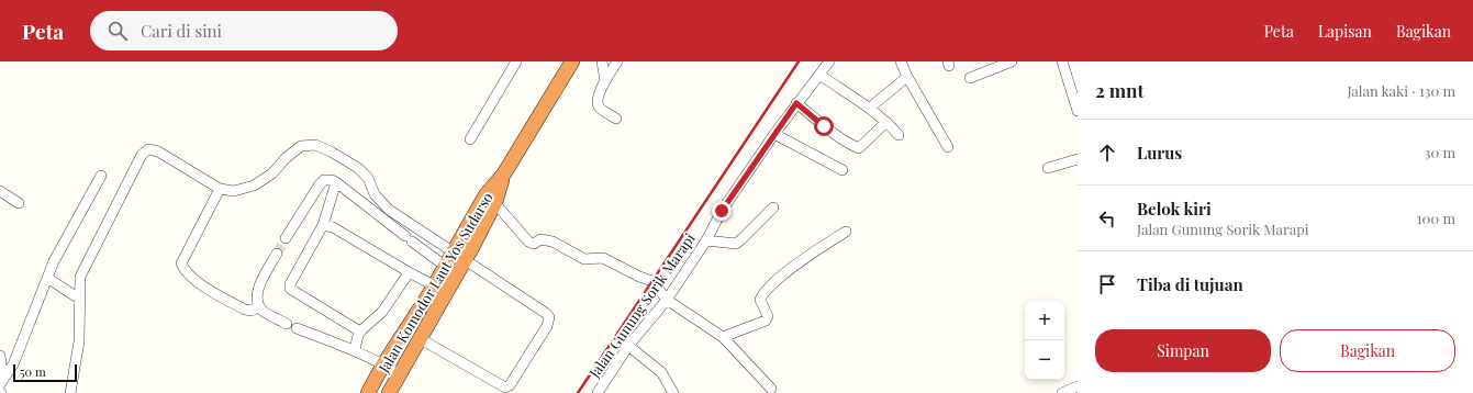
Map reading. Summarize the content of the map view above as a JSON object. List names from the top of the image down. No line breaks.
{"streets":{"highway":["Jalan Komodor Laut Yos Sudarso"],"street":["Jalan Gunung Sorik Marapi"]},"scale_bar":"50 m","page":{"header":"Peta","search":"Cari di sini","nav":["Peta","Lapisan","Bagikan"],"heading":["2 mnt","Jalan kaki · 130 m"],"list":[["Lurus","30 m"],["Belok kiri","Jalan Gunung Sorik Marapi","100 m"],"Tiba di tujuan"],"map_buttons":["+","−"],"buttons":["Simpan","Bagikan"],"scale":"50 m"}}
